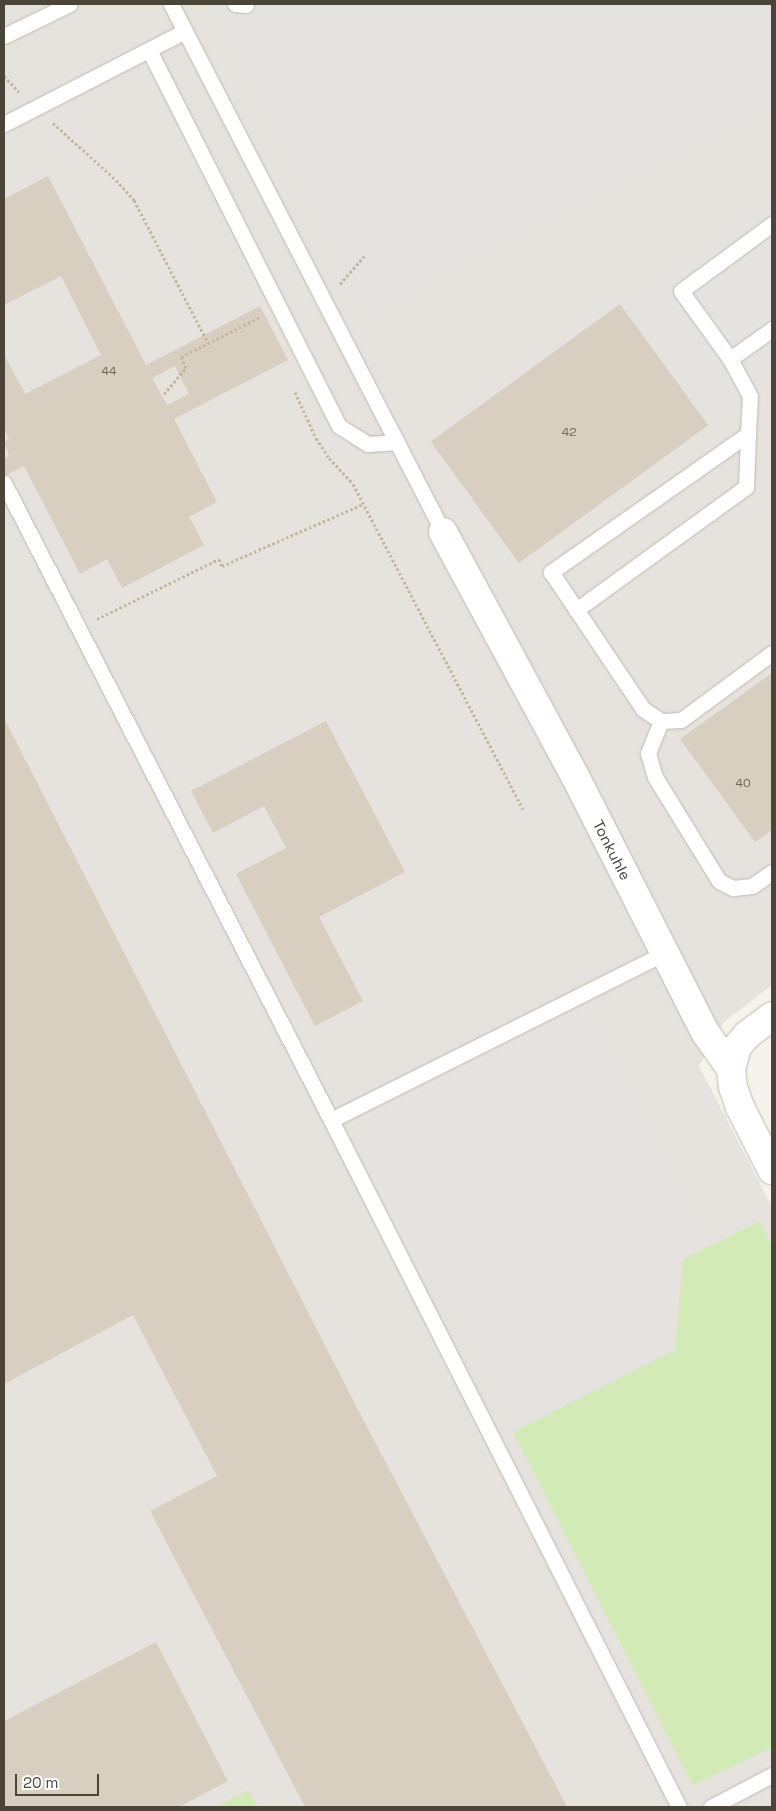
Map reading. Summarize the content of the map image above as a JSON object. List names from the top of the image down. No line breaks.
{"streets":{"street":["Tonkuhle"]},"house_numbers":["44","42","40"],"scale_bar":"20 m"}
